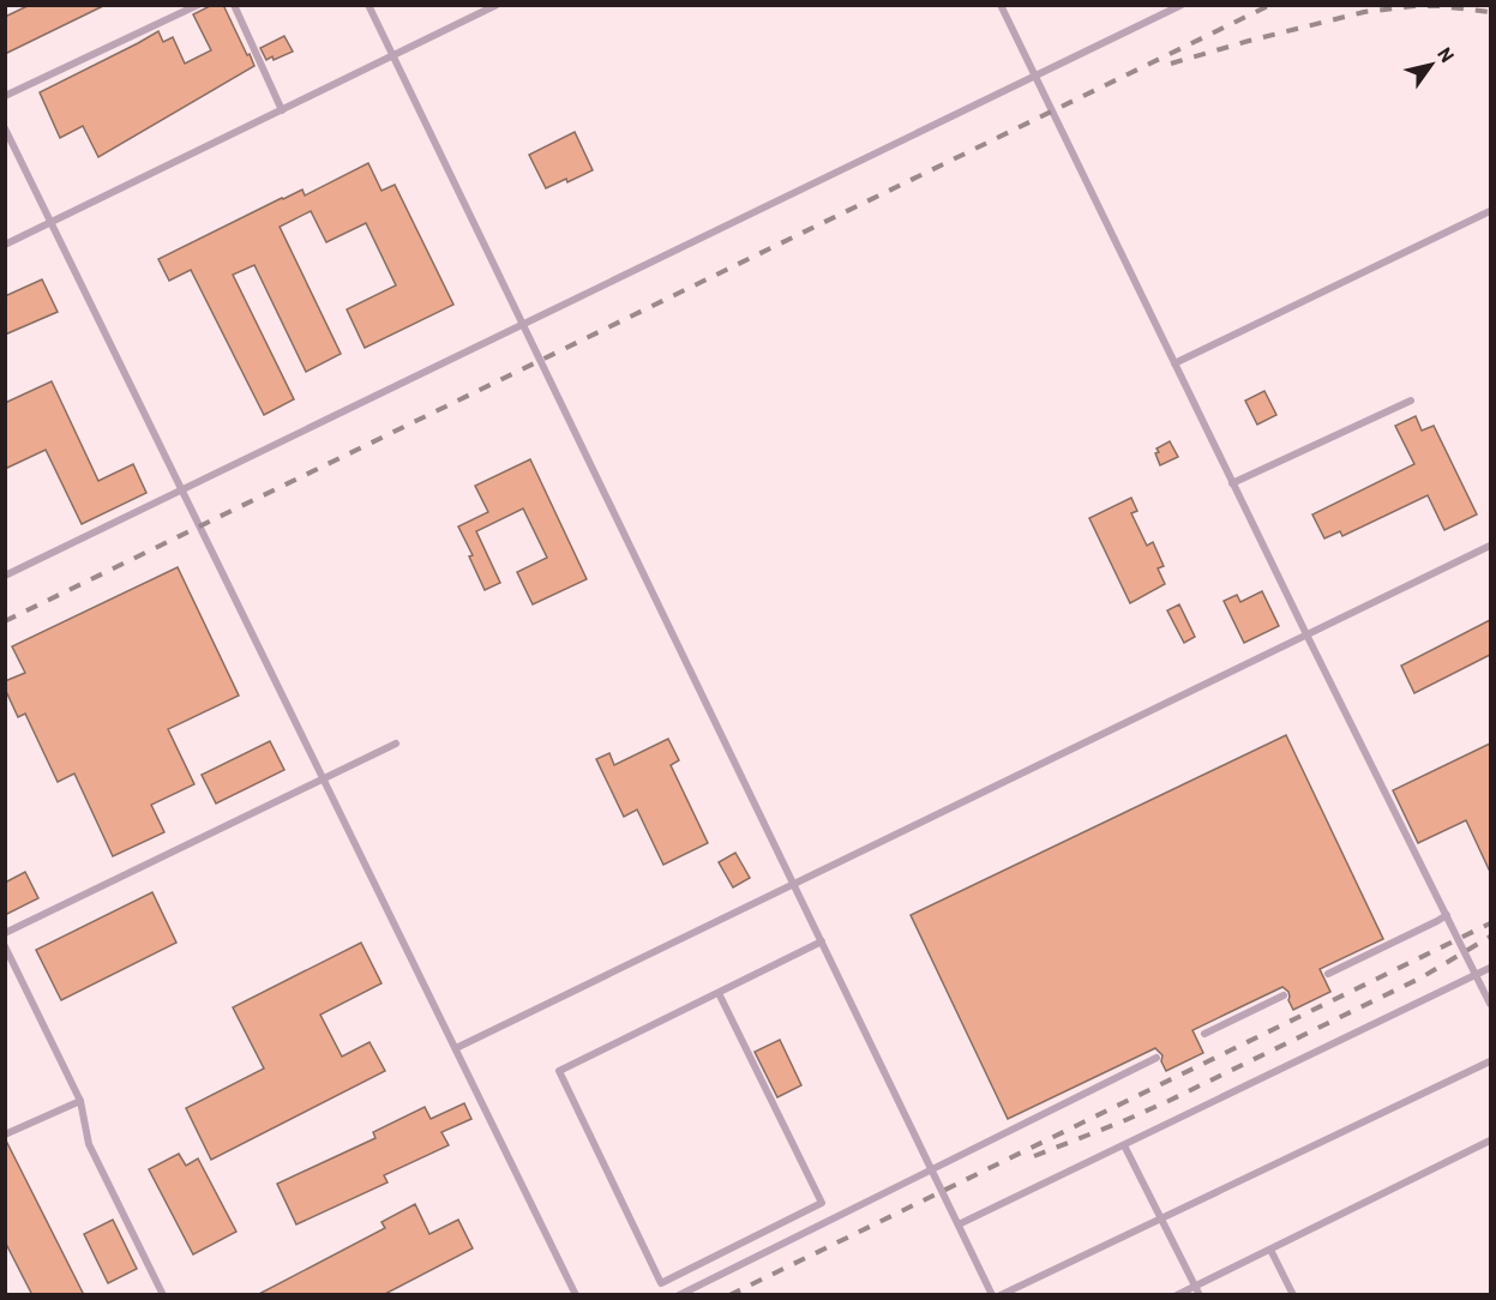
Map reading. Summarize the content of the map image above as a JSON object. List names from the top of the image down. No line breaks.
{"north":"top right"}
